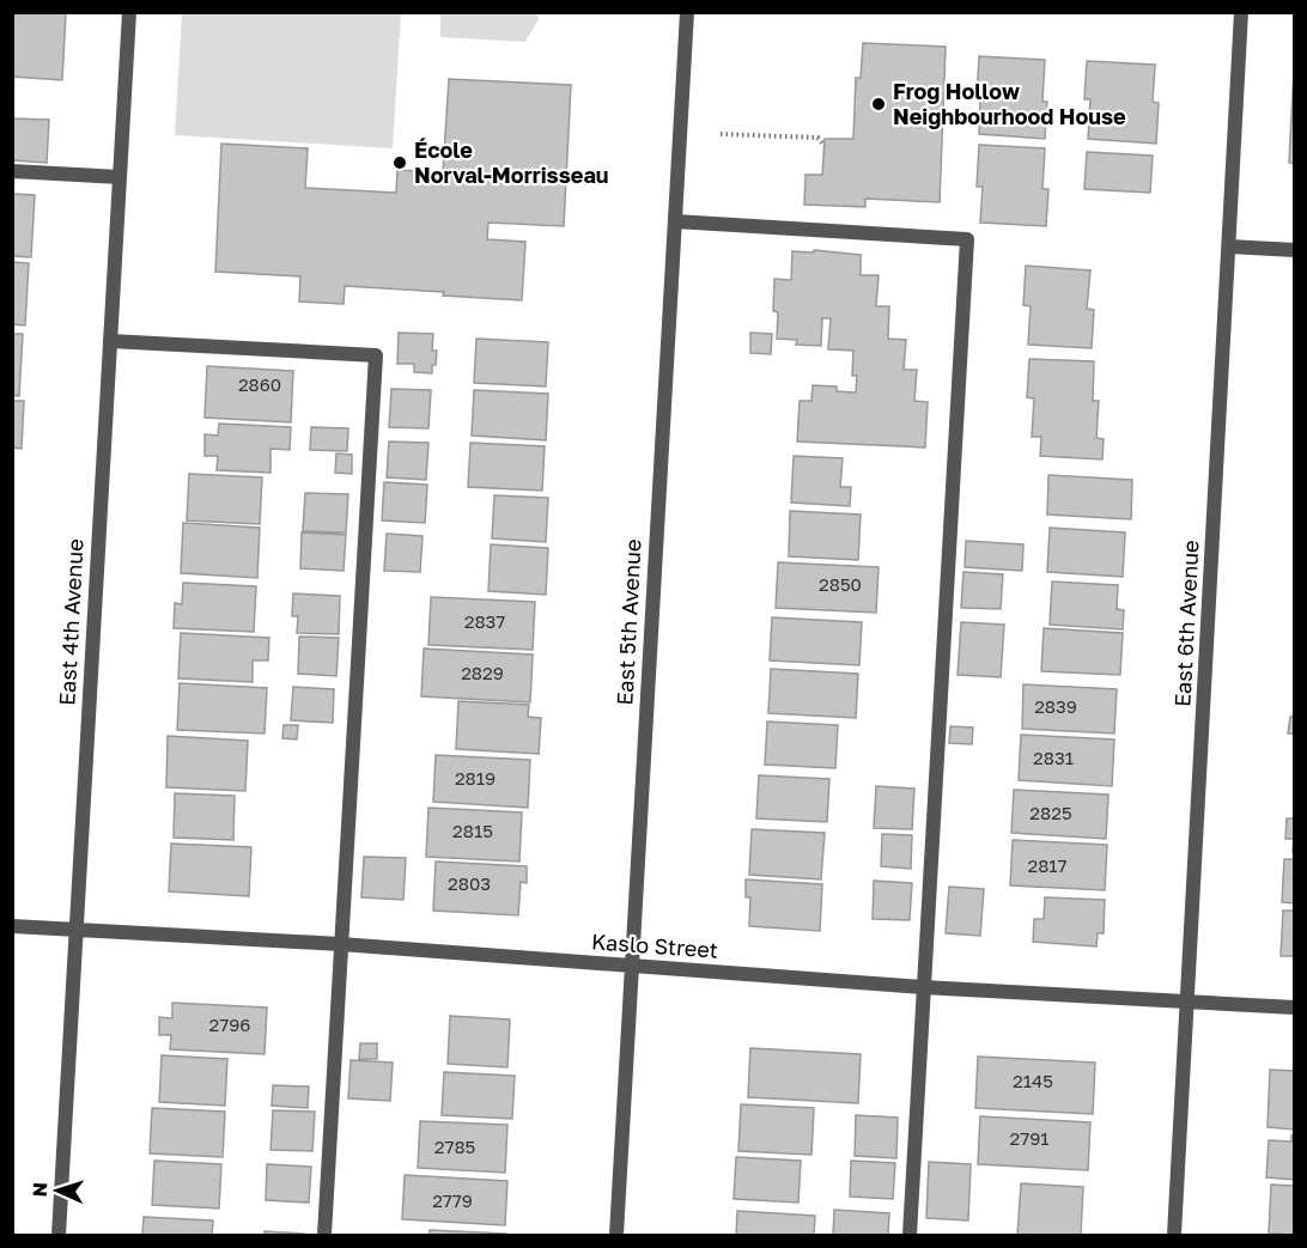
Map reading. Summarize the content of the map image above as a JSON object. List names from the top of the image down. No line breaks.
{"streets":{"street":["East 4th Avenue","East 5th Avenue","East 6th Avenue","Kaslo Street"]},"crossings":[["East 4th Avenue","Kaslo Street"],["East 5th Avenue","Kaslo Street"],["East 6th Avenue","Kaslo Street"]],"places":["Frog Hollow Neighbourhood House","École Norval-Morrisseau"],"house_numbers":["2860","2850","2837","2829","2839","2831","2819","2825","2815","2817","2803","2796","2145","2791","2785","2779"],"north":"left"}
